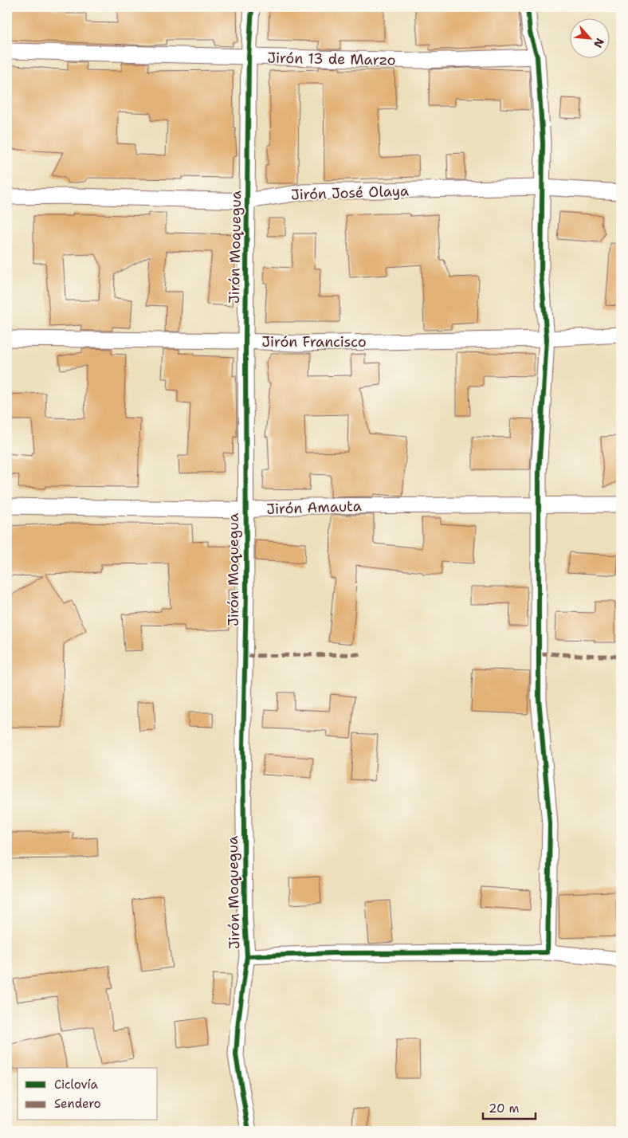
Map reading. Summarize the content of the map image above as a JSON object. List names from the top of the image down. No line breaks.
{"streets":{"street":["Jirón 13 de Marzo","Jirón José Olaya","Jirón Moquegua","Jirón Francisco","Jirón Amauta"]},"crossings":[["Jirón 13 de Marzo","Jirón Moquegua"],["Jirón José Olaya","Jirón Moquegua"],["Jirón Moquegua","Jirón Francisco"],["Jirón Moquegua","Jirón Amauta"]],"legend":["Ciclovía","Sendero"],"scale_bar":"20 m","north":"bottom right"}
